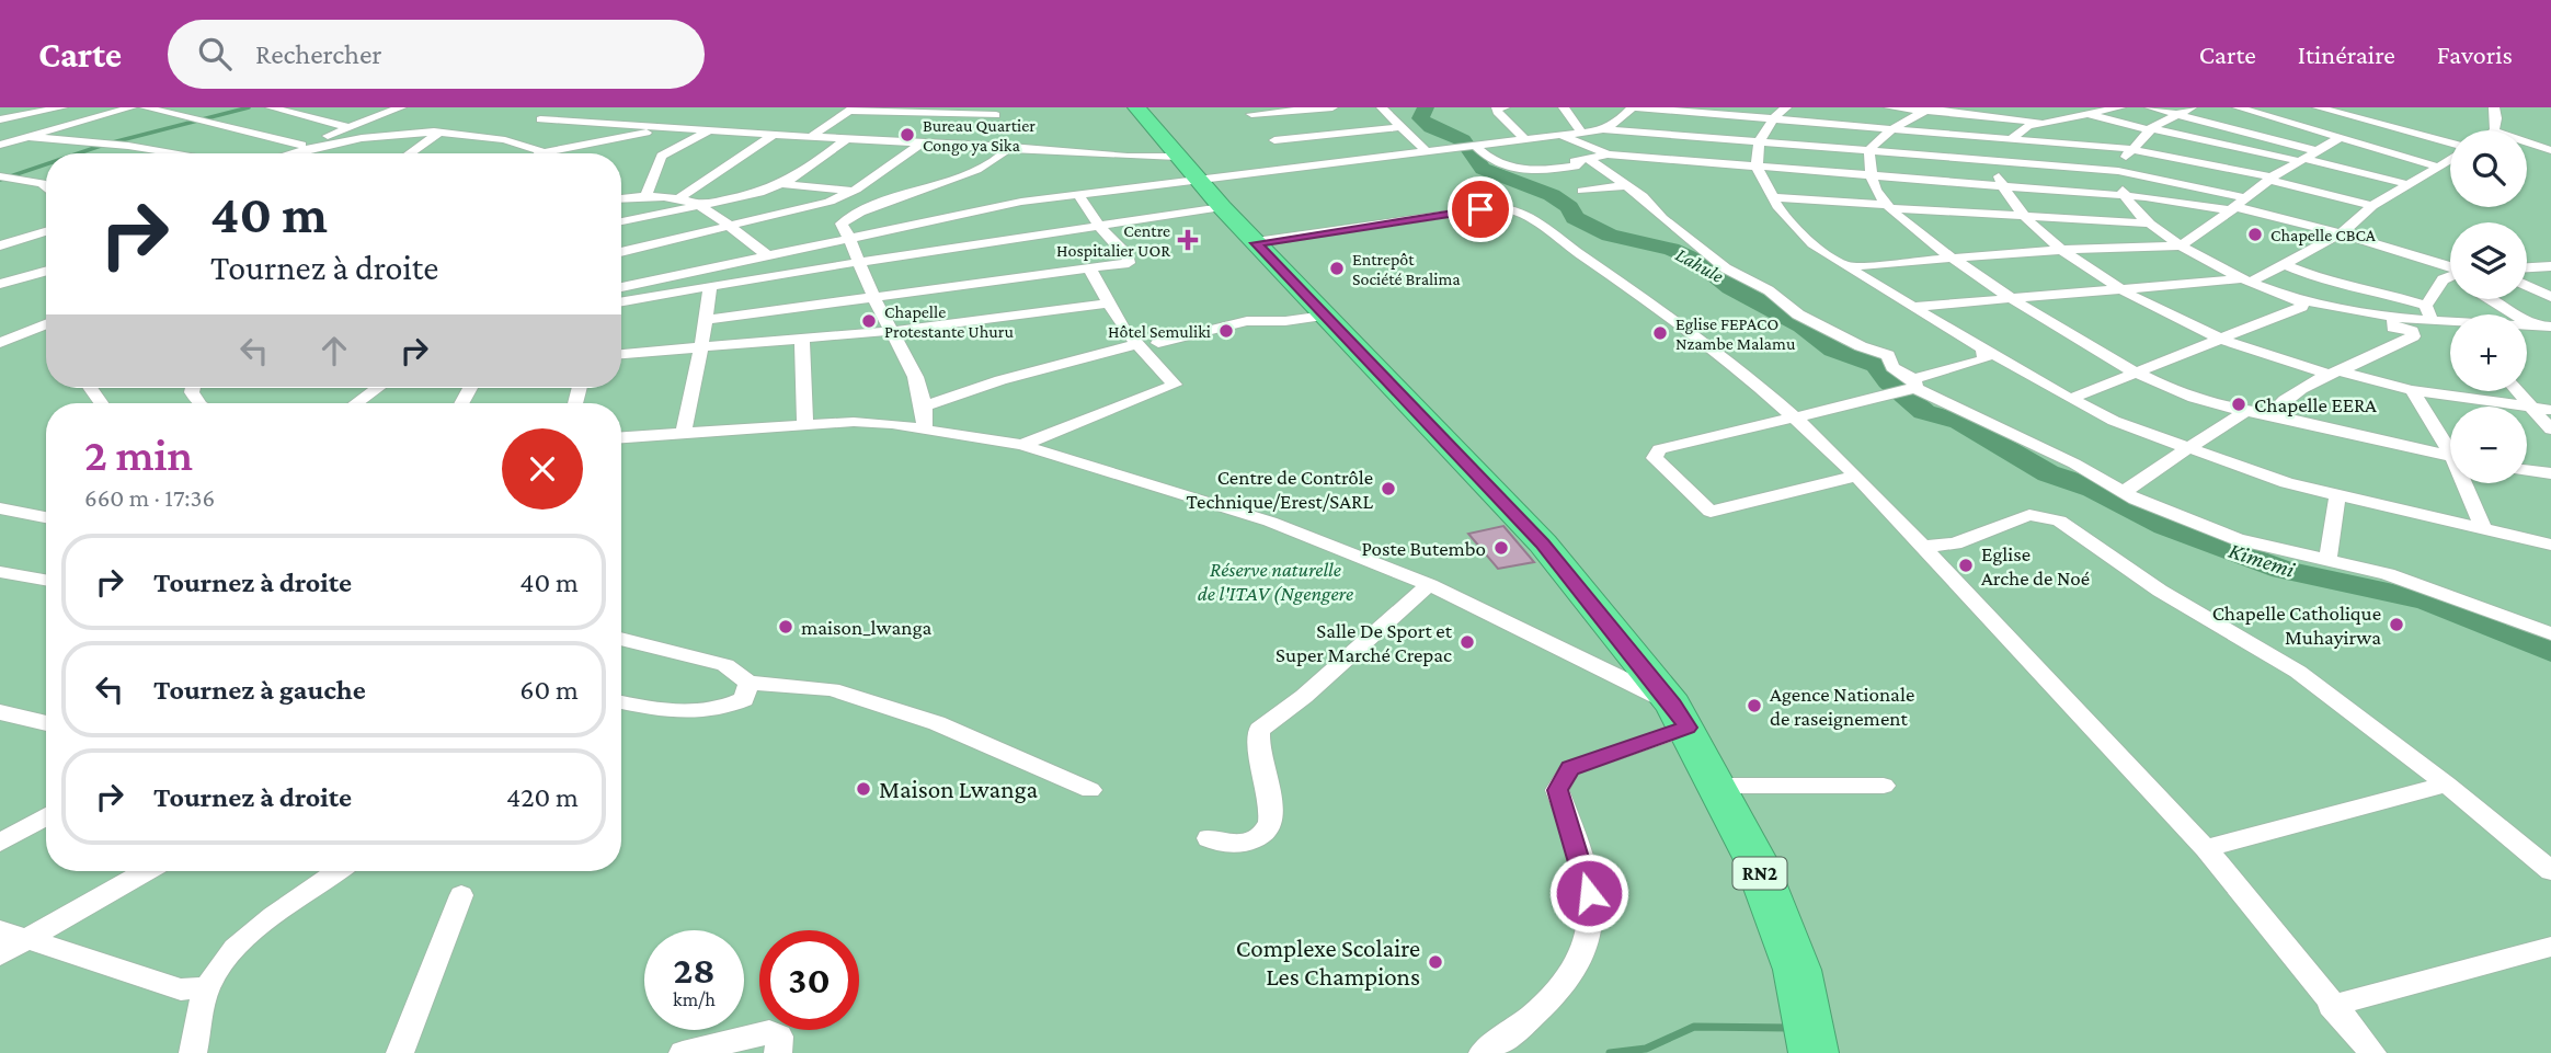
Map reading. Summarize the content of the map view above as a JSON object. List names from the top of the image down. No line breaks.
{"streets":{"highway":["RN2"]},"water":["Lahule","Kimemi"],"parks":["Réserve naturelle de l'ITAV (Ngengere"],"places":{"other":["Bureau Quartier Congo ya Sika","Chapelle CBCA","Entrepôt Société Bralima","Chapelle Protestante Uhuru","Hôtel Semuliki","Eglise FEPACO Nzambe Malamu","Chapelle EERA","Centre de Contrôle Technique/Erest/SARL","Poste Butembo","Eglise Arche de Noé","Chapelle Catholique Muhayirwa","maison_lwanga","Salle De Sport et Super Marché Crepac","Agence Nationale de raseignement","Maison Lwanga","Complexe Scolaire Les Champions"],"health":["Centre Hospitalier UOR"]},"page":{"header":"Carte","search":"Rechercher","nav":["Carte","Itinéraire","Favoris"],"map_buttons":["+","−"],"turn":["40 m","Tournez à droite"],"heading":["2 min","660 m · 17:36"],"list":[{"name":"Tournez à droite","value":"40 m"},{"name":"Tournez à gauche","value":"60 m"},{"name":"Tournez à droite","value":"420 m"}],"speed":"28 km/h","limit":"30"}}
